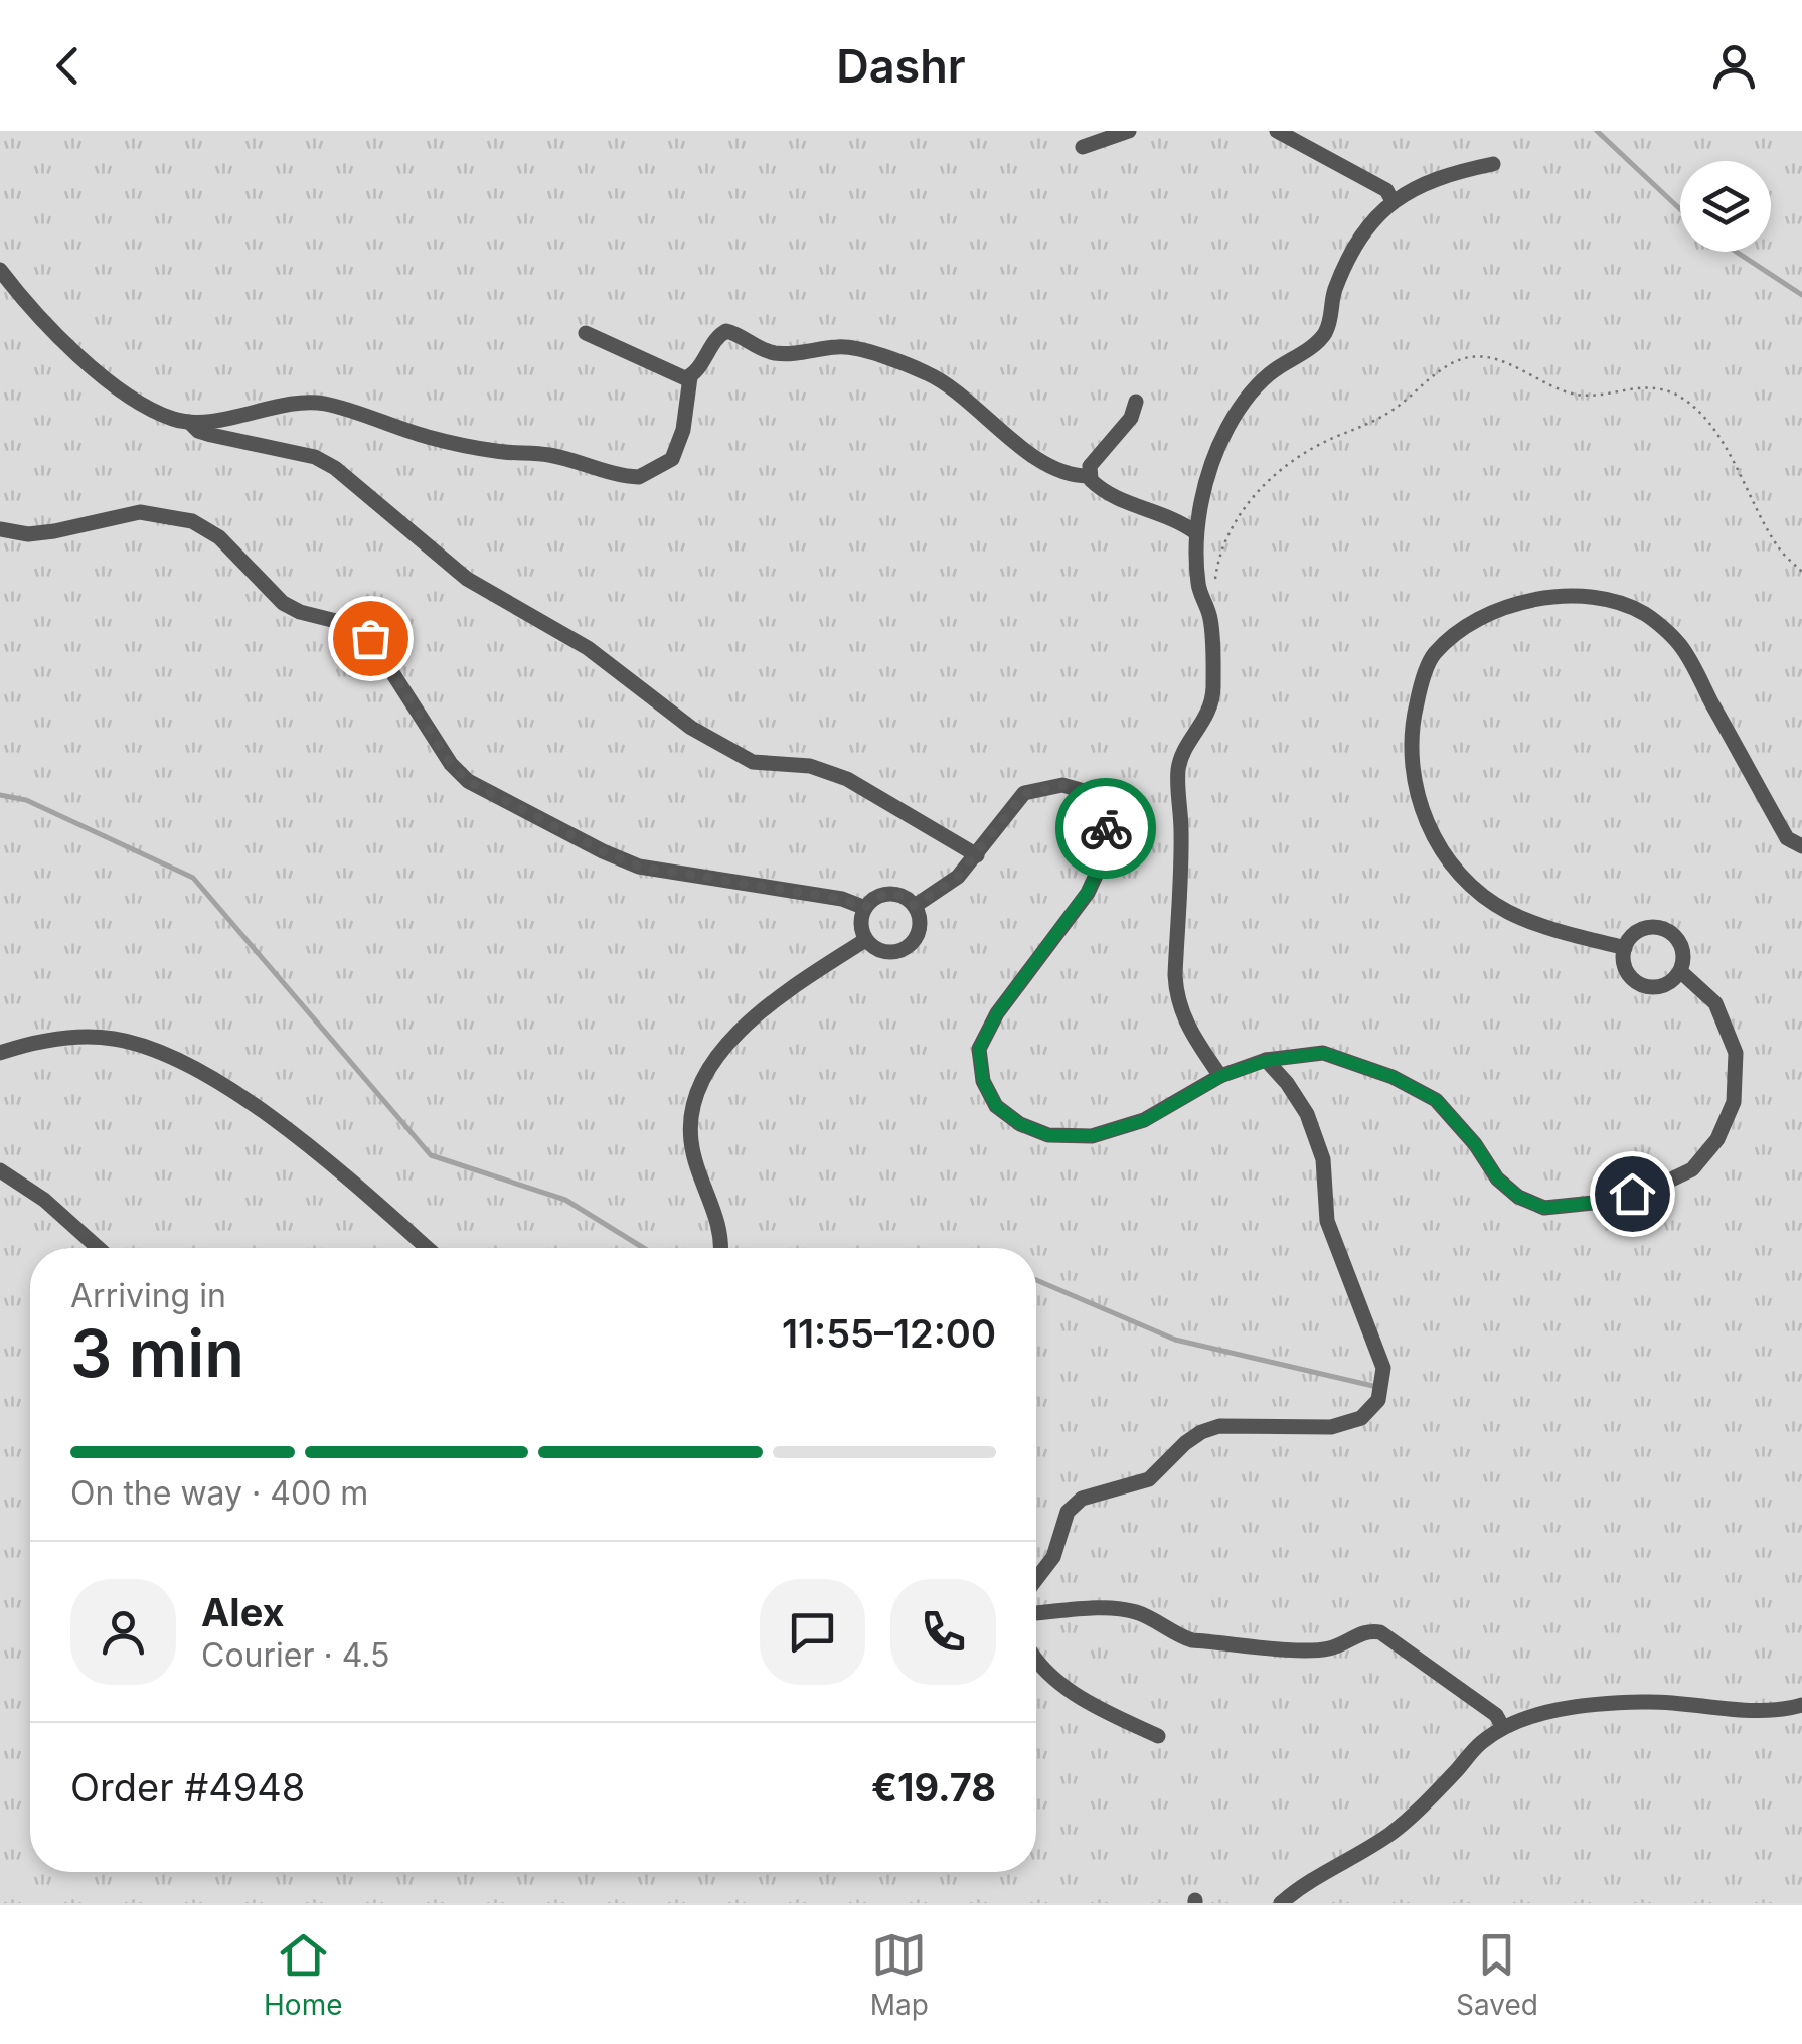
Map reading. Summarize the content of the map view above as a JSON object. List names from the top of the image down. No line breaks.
{"page":{"header":"Dashr","heading":["3 min","Arriving in","11:55–12:00"],"panel":["Alex","Courier · 4.5","Order #4948","€19.78"],"bar":"On the way · 400 m","tabs":["Home","Map","Saved"]}}
